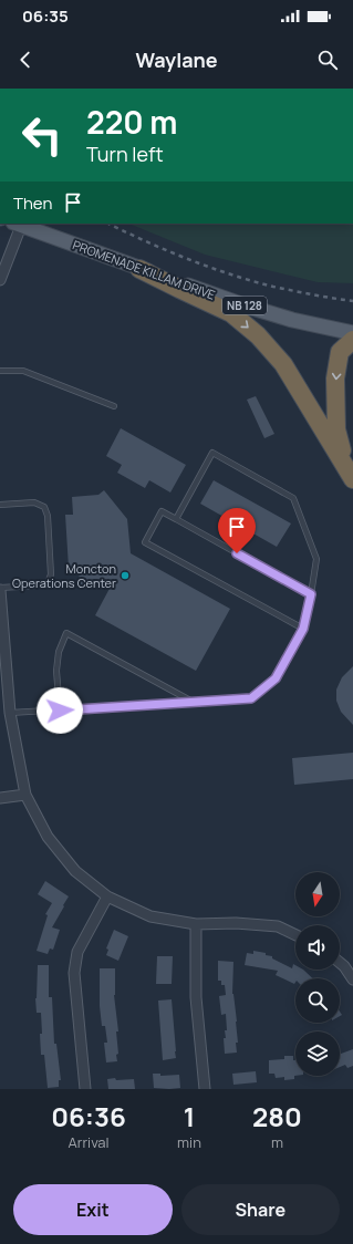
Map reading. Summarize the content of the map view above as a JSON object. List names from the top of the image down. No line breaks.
{"streets":{"main road":["PROMENADE KILLAM DRIVE","NB 128"]},"places":["Moncton Operations Center"],"north":"bottom","page":{"status":"06:35","header":"Waylane","turn":["220 m","Turn left"],"then":"Then","eta":["06:36","Arrival","1","min","280","m"],"buttons":["Exit","Share"]}}
